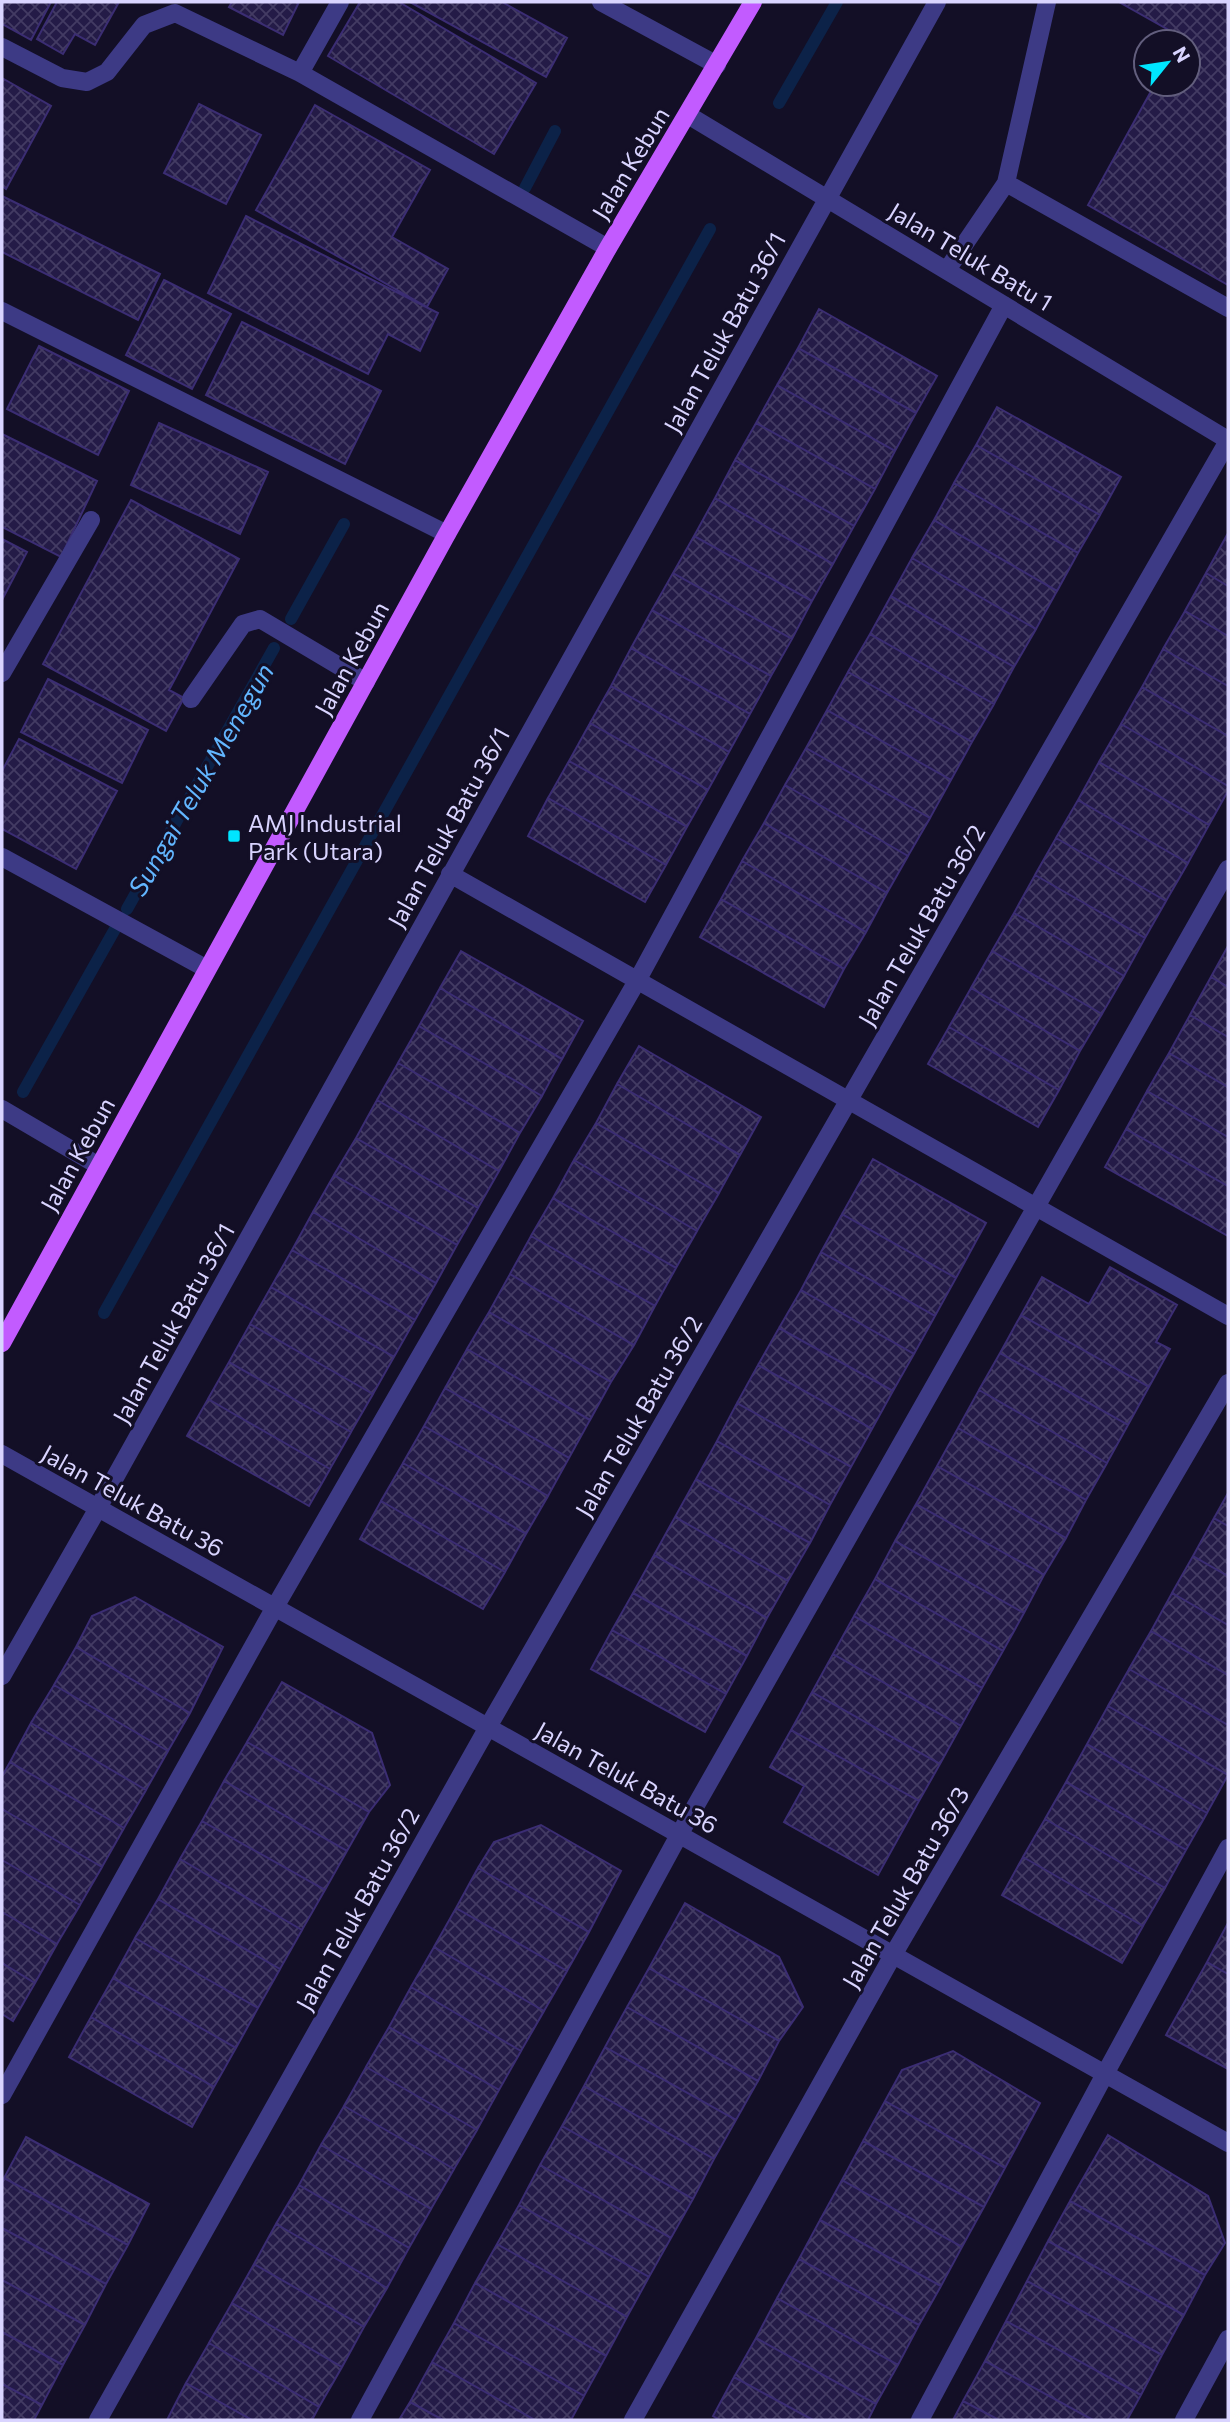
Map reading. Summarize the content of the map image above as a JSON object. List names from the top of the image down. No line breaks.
{"streets":{"main road":["Jalan Kebun"],"street":["Jalan Teluk Batu 1","Jalan Teluk Batu 36/1","Jalan Teluk Batu 36/2","Jalan Teluk Batu 36","Jalan Teluk Batu 36/3"]},"crossings":[["Jalan Kebun","Jalan Teluk Batu 1"],["Jalan Teluk Batu 1","Jalan Teluk Batu 36/1"],["Jalan Teluk Batu 1","Jalan Teluk Batu 36/2"],["Jalan Teluk Batu 36/1","Jalan Teluk Batu 36"],["Jalan Teluk Batu 36/2","Jalan Teluk Batu 36"],["Jalan Teluk Batu 36","Jalan Teluk Batu 36/3"]],"water":["Sungai Teluk Menegun"],"places":{"transit":["AMJ Industrial Park (Utara)"]},"north":"top right"}
